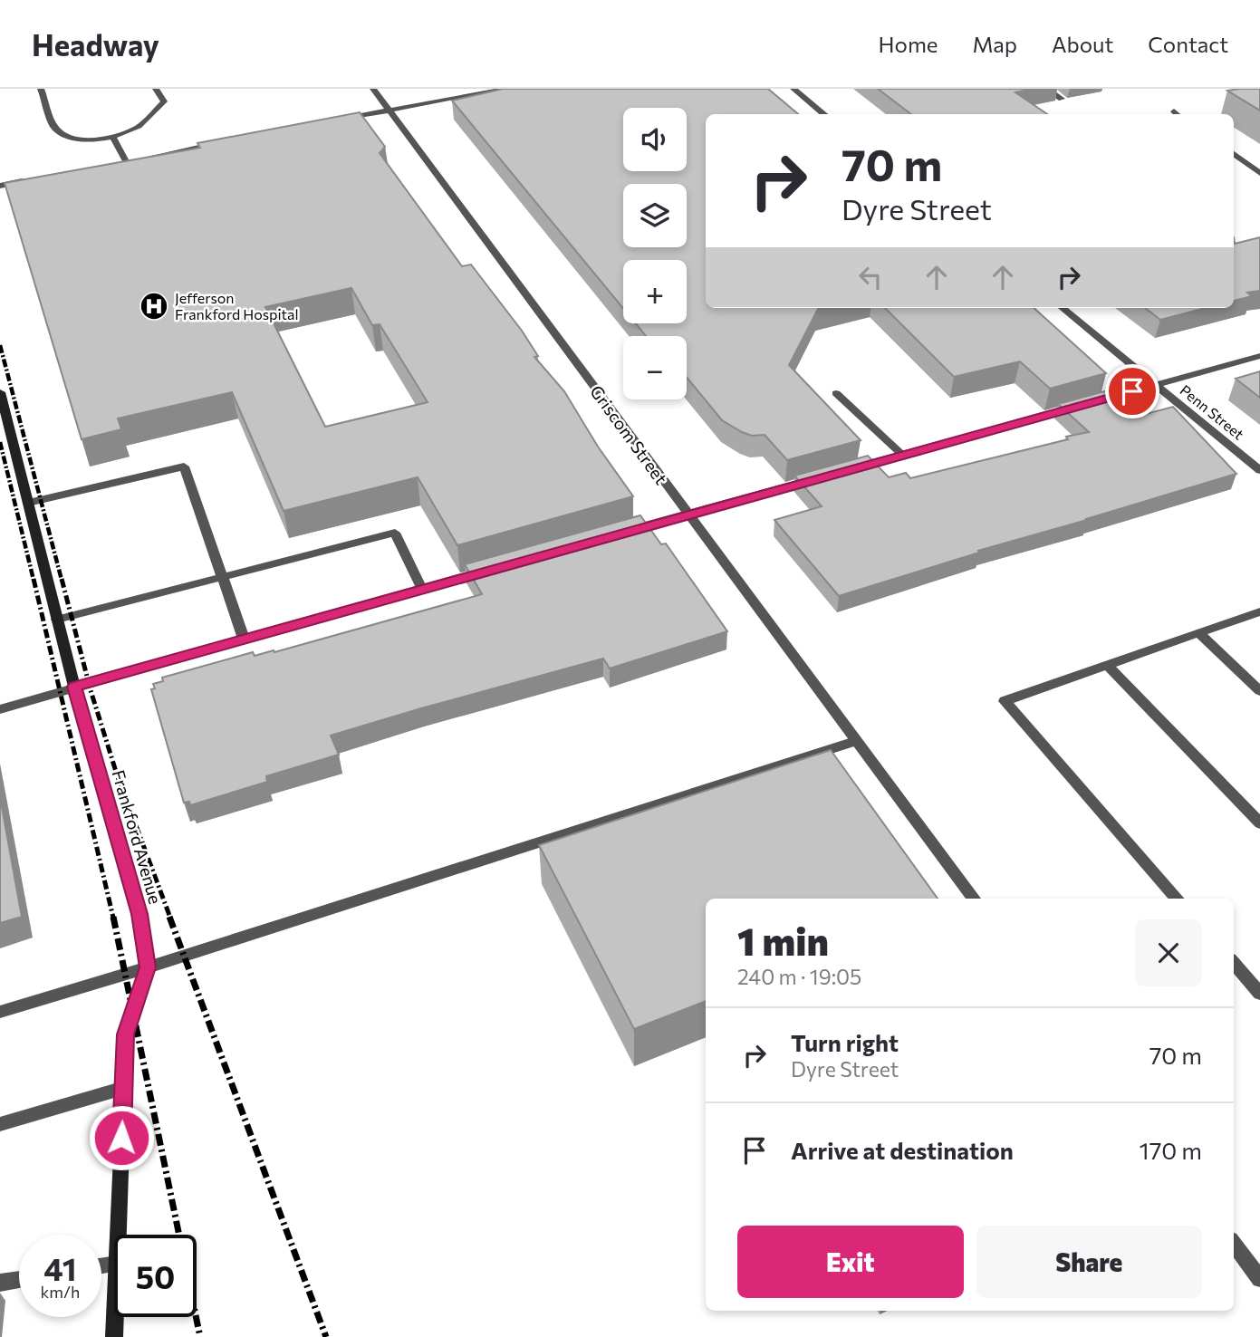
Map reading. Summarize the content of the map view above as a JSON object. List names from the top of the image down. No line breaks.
{"streets":{"main road":["Frankford Avenue"],"street":["Penn Street","Griscom Street"]},"places":{"hospital":["Jefferson Frankford Hospital"]},"page":{"header":"Headway","nav":["Home","Map","About","Contact"],"map_buttons":["+","−"],"turn":["70 m","Dyre Street"],"heading":["1 min","240 m · 19:05"],"list":[{"name":"Turn right","note":"Dyre Street","value":"70 m"},{"name":"Arrive at destination","value":"170 m"}],"buttons":["Exit","Share"],"speed":"41 km/h","limit":"50"}}
